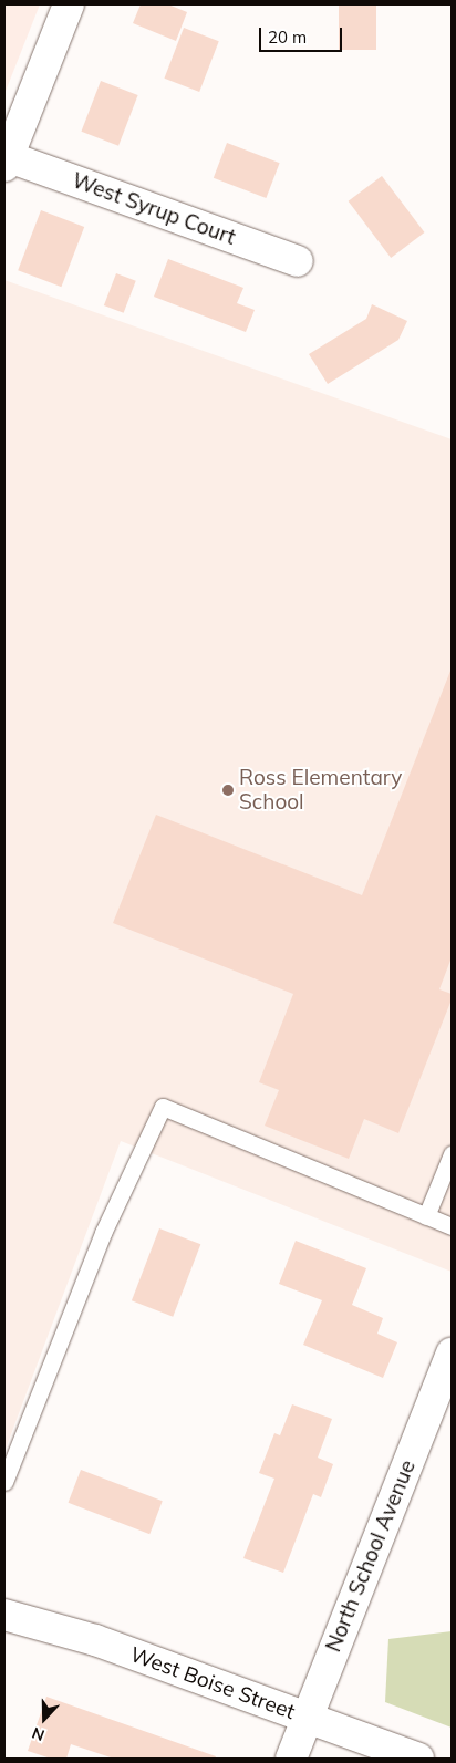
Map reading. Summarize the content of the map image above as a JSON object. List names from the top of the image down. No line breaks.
{"streets":{"street":["West Syrup Court","North School Avenue","West Boise Street"]},"crossings":[["North School Avenue","West Boise Street"]],"places":["Ross Elementary School"],"scale_bar":"20 m","north":"bottom"}
